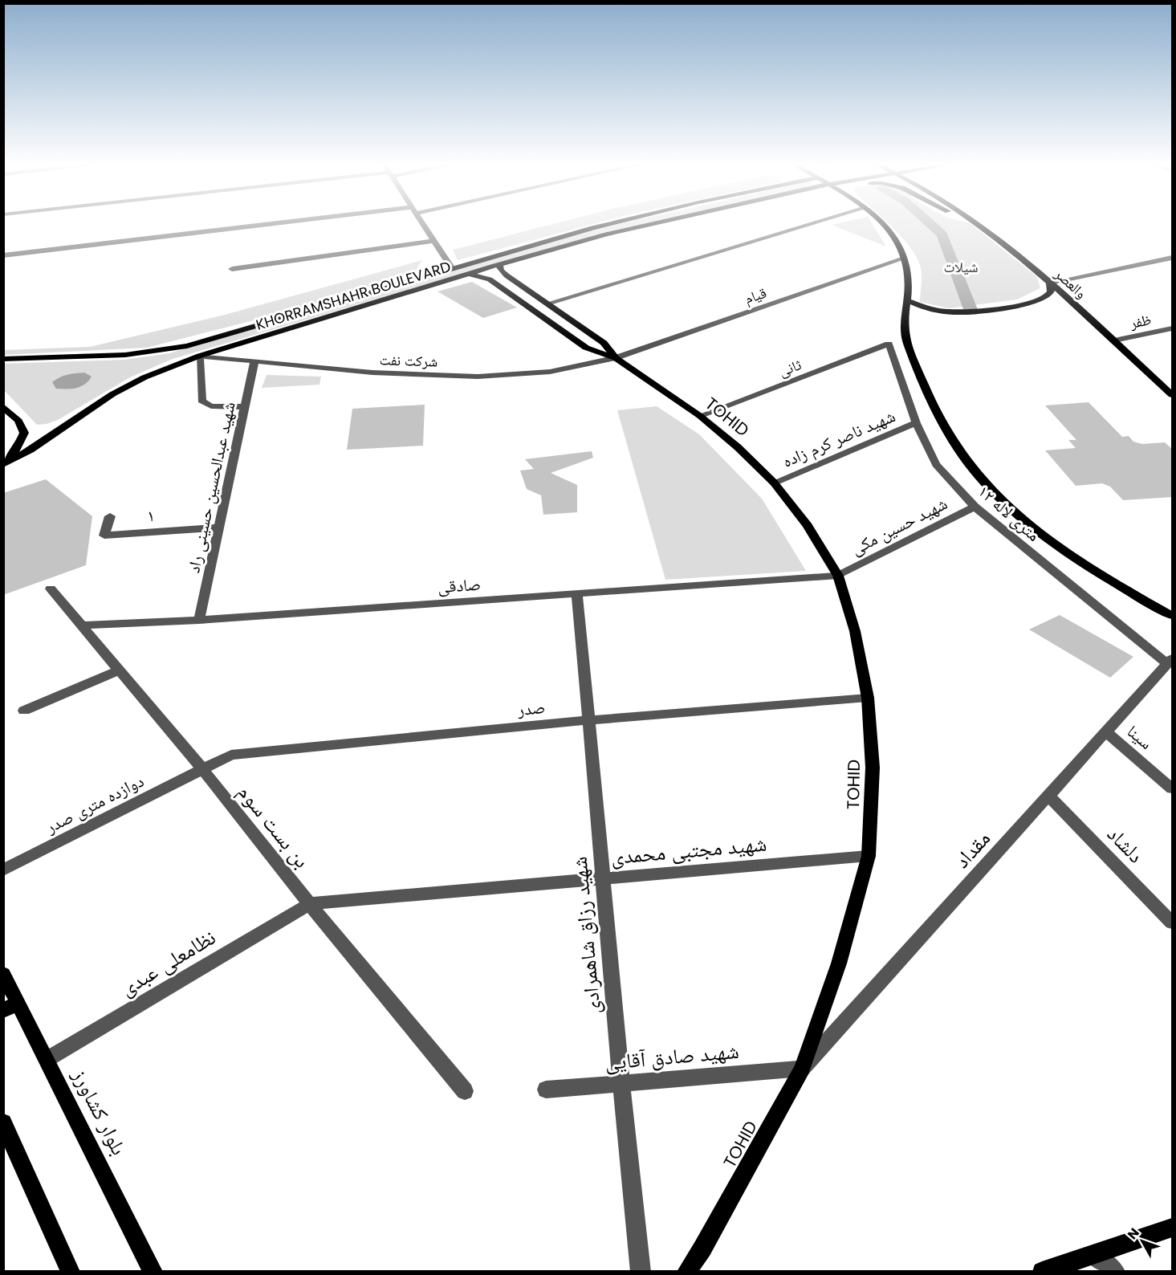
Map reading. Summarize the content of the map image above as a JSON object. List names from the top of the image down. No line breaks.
{"streets":{"main road":["والعصر","KHORRAMSHAHR BOULEVARD","TOHID","بلوار کشاورز"],"street":["قیام","ظفر","شرکت نفت","ثانی","شهید ناصر کرم زاده","شهید عبدالحسین حسینی راد","۱۲ متری لاله","۱","شهید حسین مکی","صادقی","صدر","سینا","دوازده متری صدر","بن بست سوم","دلشاد","مقداد","شهید مجتبی محمدی","شهید رزاق شاهمرادی","نظامعلی عبدی","شهید صادق آقایی"]},"crossings":[["والعصر","ظفر"],["KHORRAMSHAHR BOULEVARD","شرکت نفت"],["KHORRAMSHAHR BOULEVARD","TOHID"],["قیام","شرکت نفت"],["قیام","TOHID"],["شرکت نفت","TOHID"],["شرکت نفت","شهید عبدالحسین حسینی راد"],["ثانی","TOHID"],["ثانی","۱۲ متری لاله"],["TOHID","شهید ناصر کرم زاده"],["TOHID","شهید حسین مکی"],["TOHID","صادقی"],["TOHID","صدر"],["TOHID","مقداد"],["TOHID","شهید مجتبی محمدی"],["TOHID","شهید صادق آقایی"],["شهید ناصر کرم زاده","۱۲ متری لاله"],["شهید عبدالحسین حسینی راد","۱"],["شهید عبدالحسین حسینی راد","صادقی"],["۱۲ متری لاله","شهید حسین مکی"],["۱۲ متری لاله","مقداد"],["شهید حسین مکی","صادقی"],["صادقی","بن بست سوم"],["صادقی","شهید رزاق شاهمرادی"],["صدر","دوازده متری صدر"],["صدر","بن بست سوم"],["صدر","شهید رزاق شاهمرادی"],["سینا","مقداد"],["دوازده متری صدر","بن بست سوم"],["بن بست سوم","شهید مجتبی محمدی"],["بن بست سوم","نظامعلی عبدی"],["دلشاد","مقداد"],["مقداد","شهید صادق آقایی"],["شهید مجتبی محمدی","شهید رزاق شاهمرادی"],["شهید مجتبی محمدی","نظامعلی عبدی"],["شهید رزاق شاهمرادی","شهید صادق آقایی"],["نظامعلی عبدی","بلوار کشاورز"]],"parks":["شیلات"],"north":"top left"}
